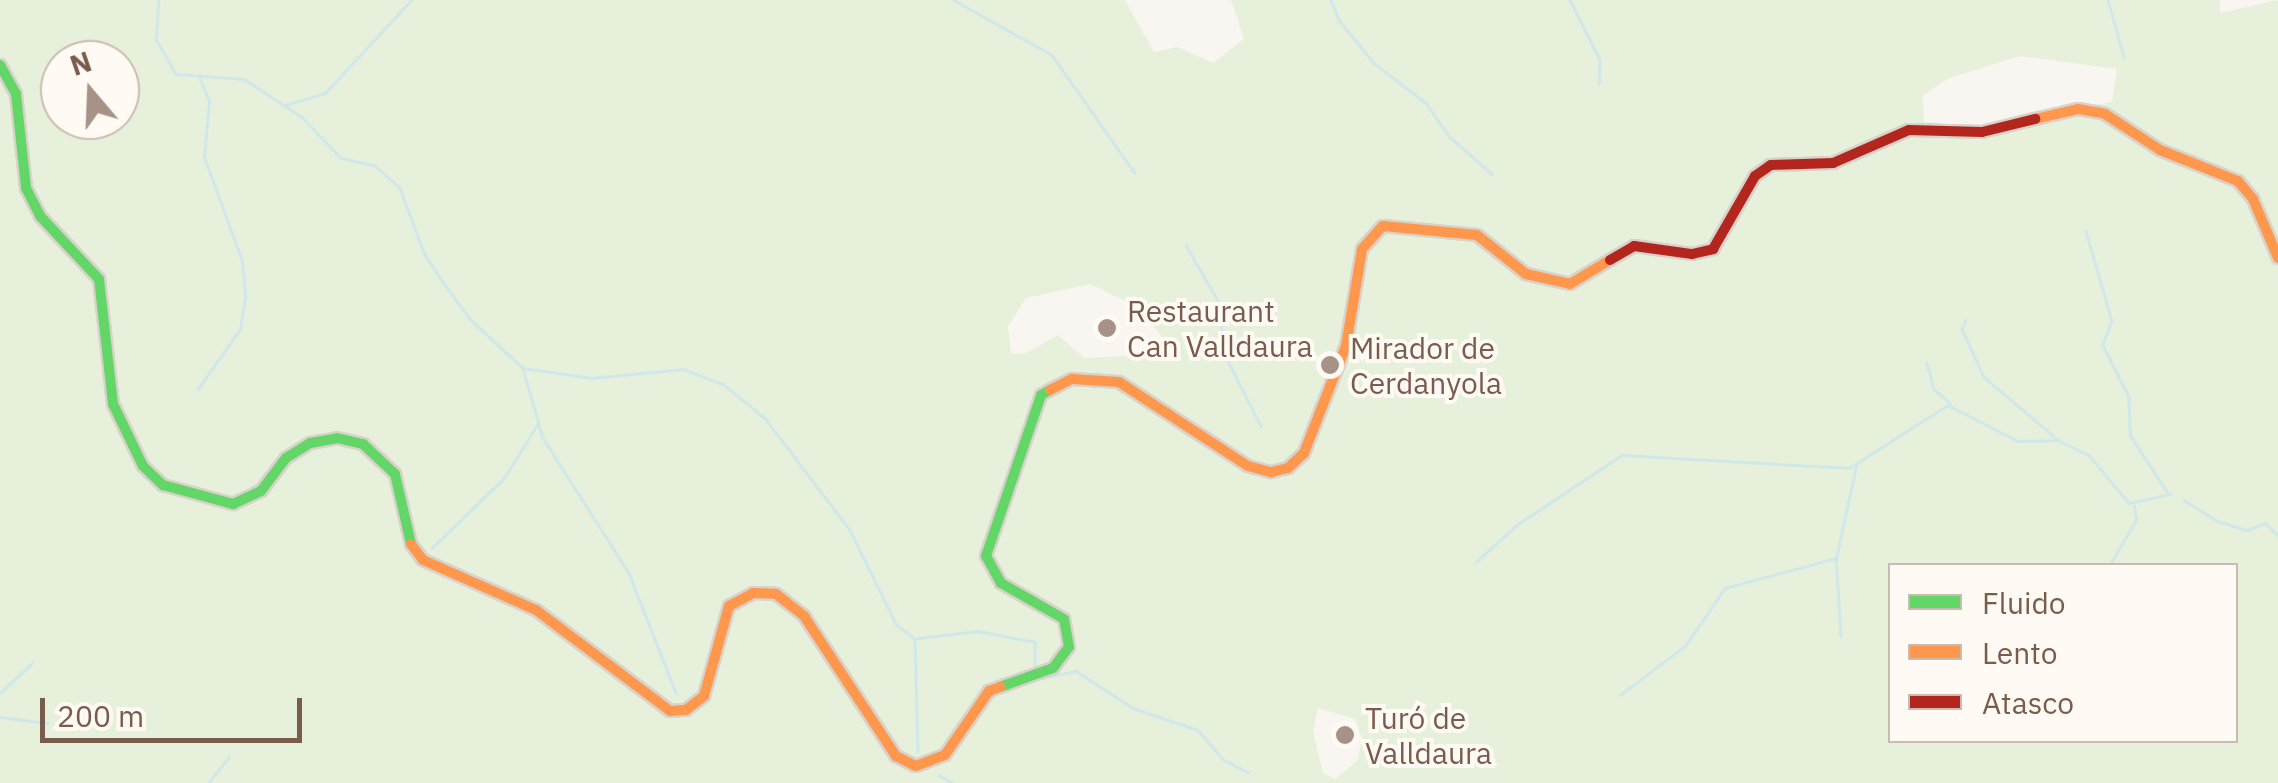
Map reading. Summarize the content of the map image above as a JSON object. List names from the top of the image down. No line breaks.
{"places":["Restaurant Can Valldaura","Mirador de Cerdanyola","Turó de Valldaura"],"legend":["Fluido","Lento","Atasco"],"scale_bar":"200 m","north":"top"}
